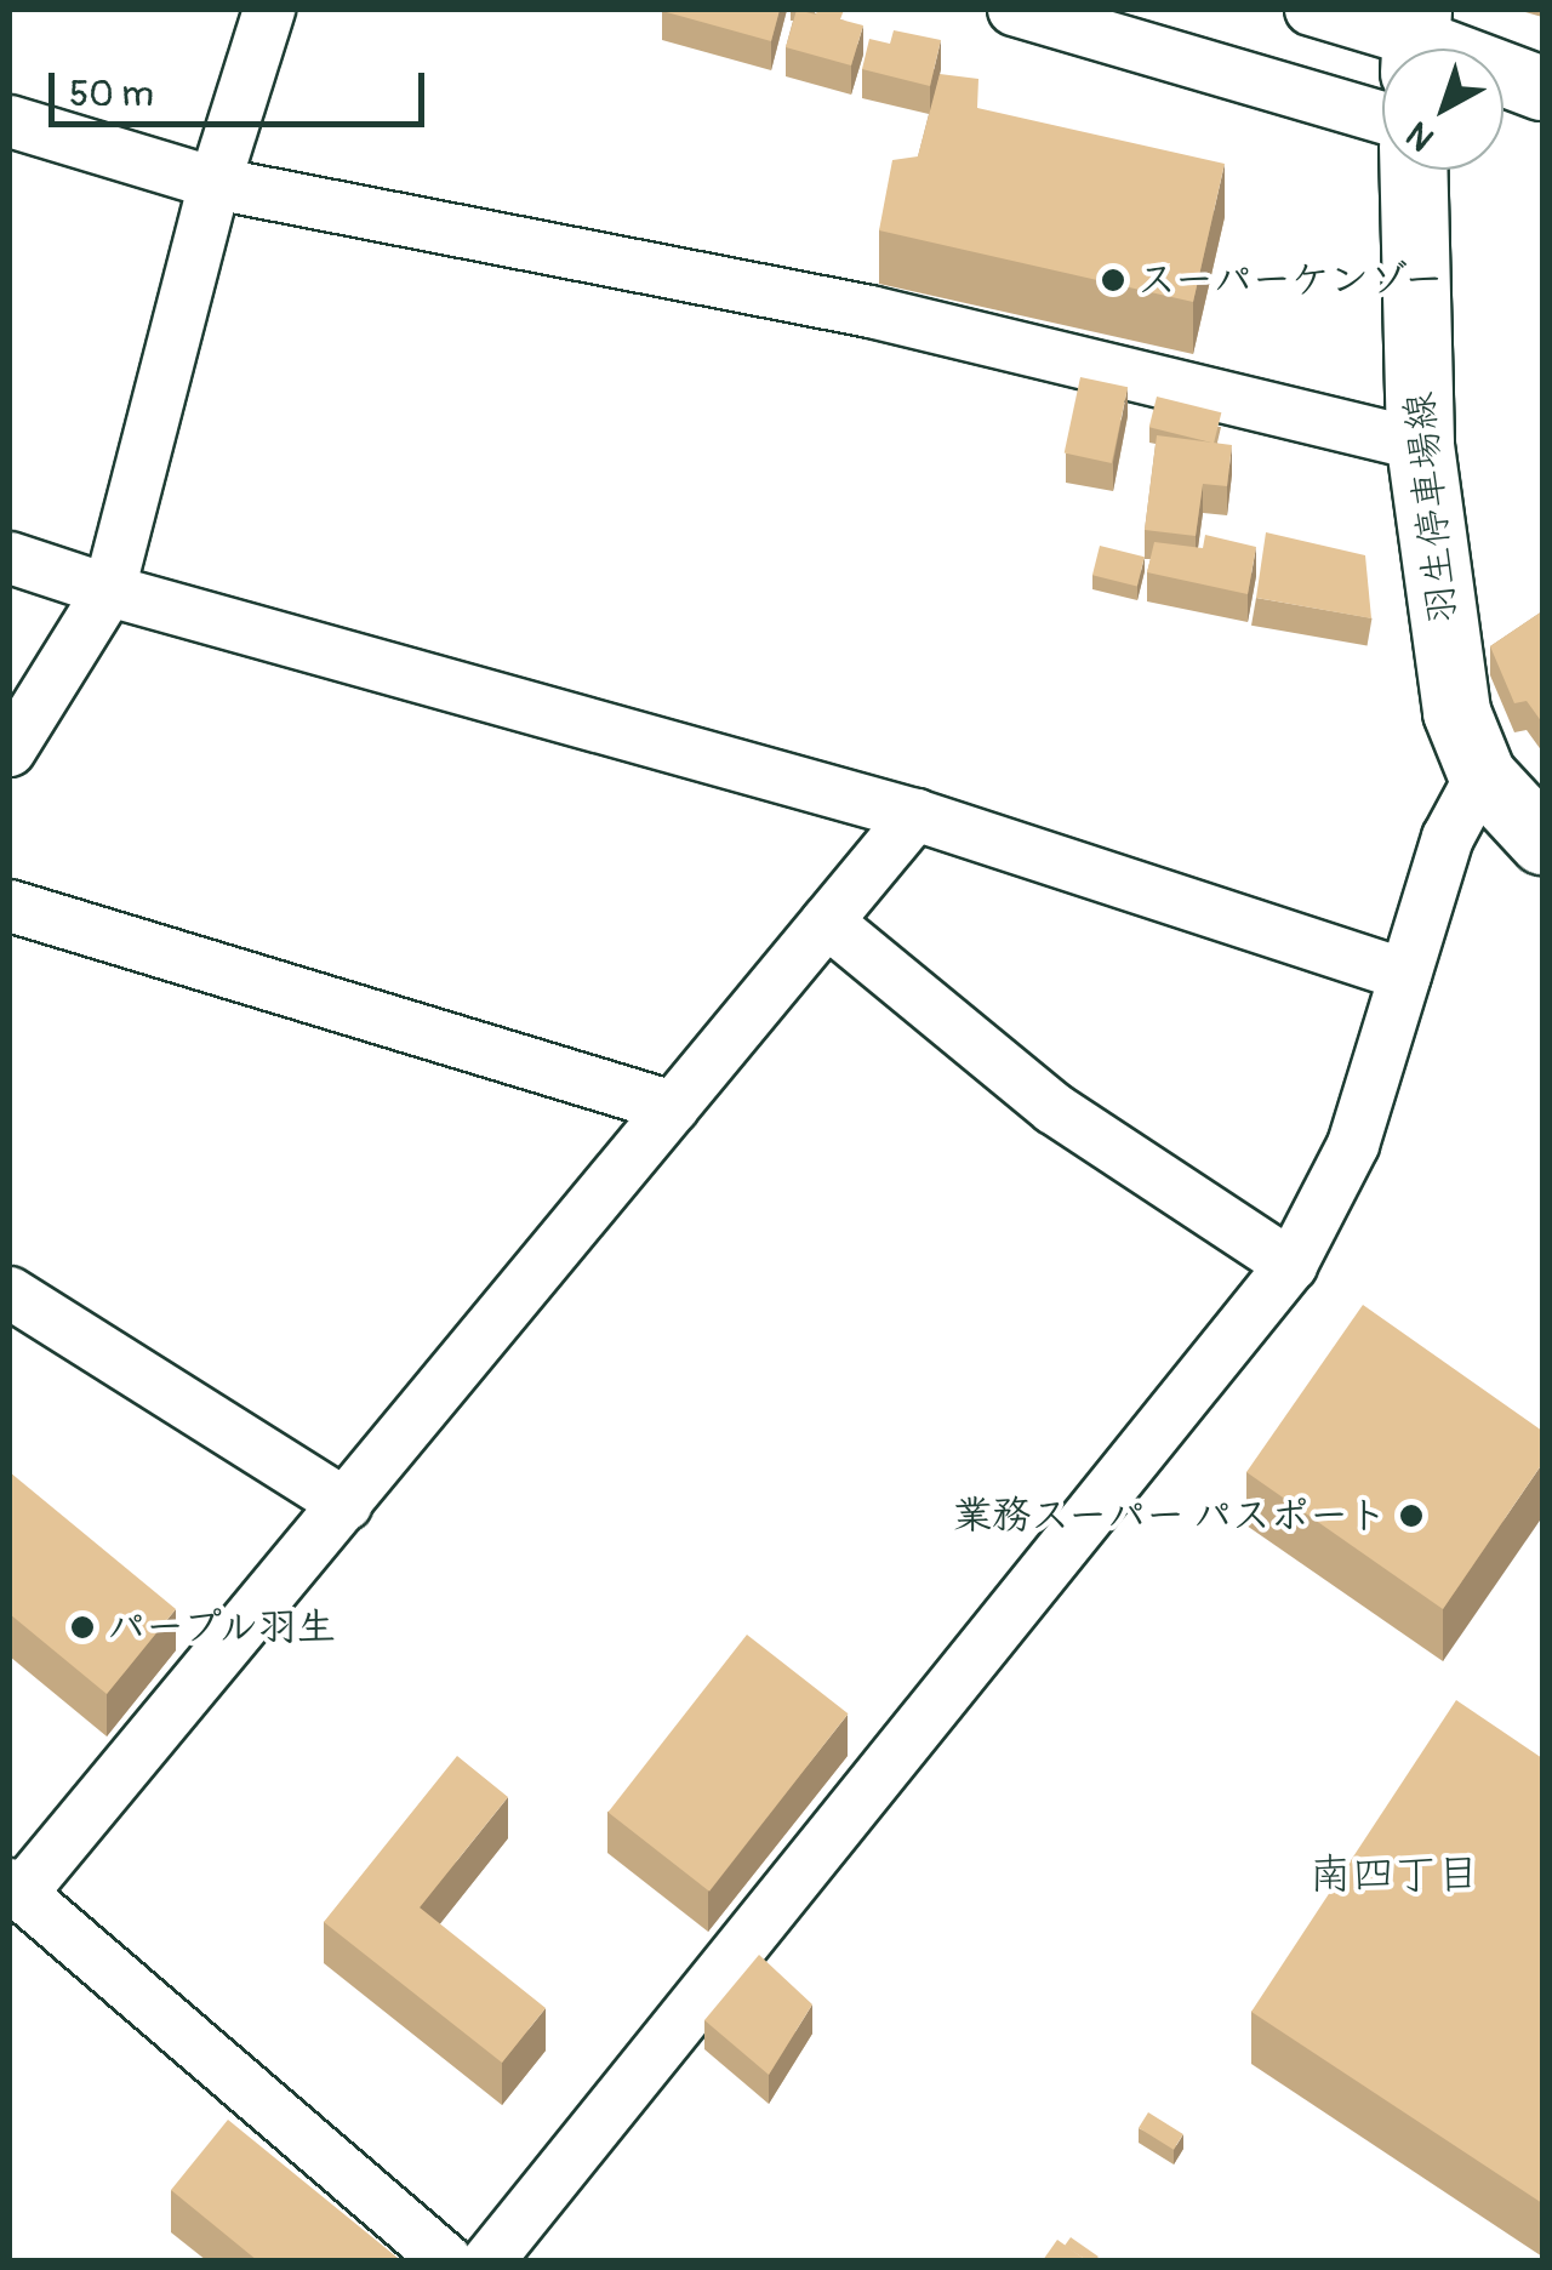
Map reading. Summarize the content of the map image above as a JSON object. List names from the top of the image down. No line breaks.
{"streets":{"main road":["羽生停車場線"]},"districts":["南四丁目"],"places":["スーパーケンゾー","業務スーパー パスポート","パープル羽生"],"scale_bar":"50 m","north":"bottom left"}
